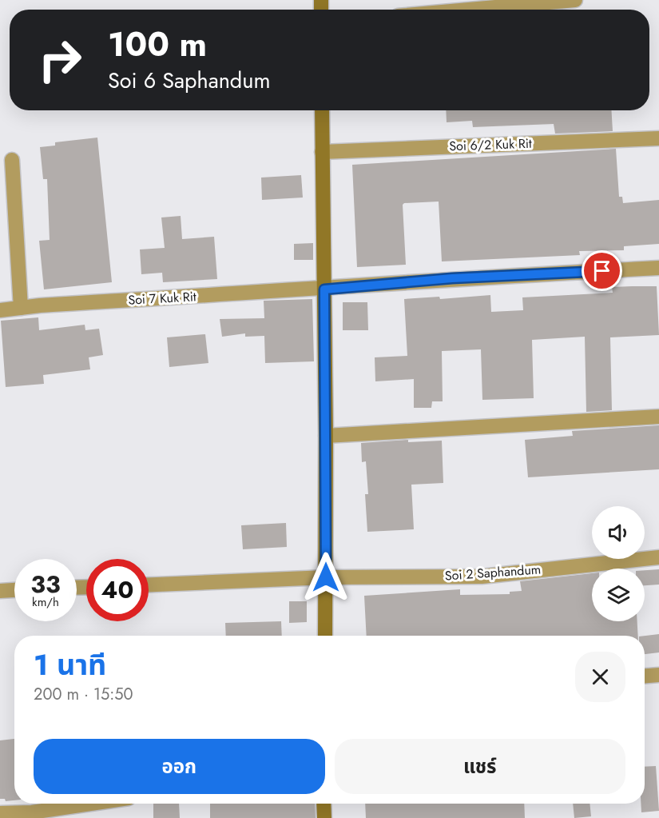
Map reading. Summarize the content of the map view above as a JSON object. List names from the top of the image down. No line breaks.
{"streets":{"street":["Soi 6/2 Kuk Rit","Soi 7 Kuk Rit","Soi 2 Saphandum"]},"page":{"turn":["100 m","Soi 6 Saphandum"],"speed":"33 km/h","limit":"40","heading":["1 นาที","200 m · 15:50"],"buttons":["ออก","แชร์"]}}
